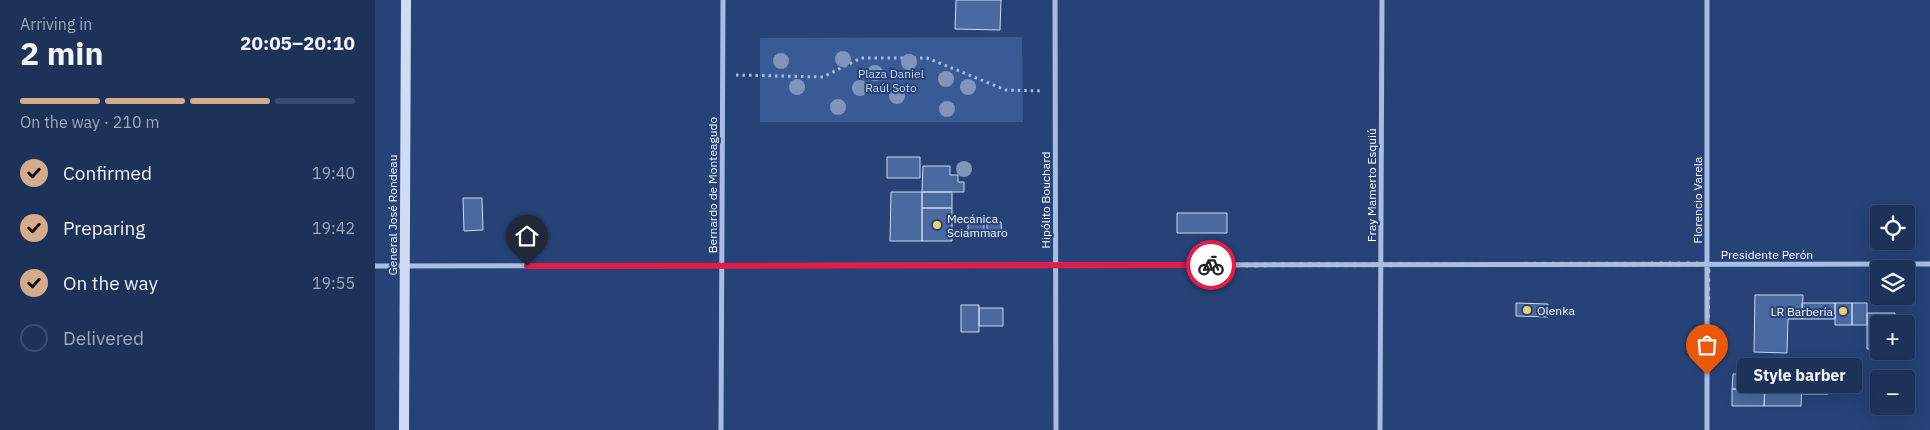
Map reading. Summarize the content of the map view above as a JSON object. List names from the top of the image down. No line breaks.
{"streets":{"street":["Bernardo de Monteagudo","Fray Mamerto Esquiú","Hipólito Bouchard","Florencio Varela","General José Rondeau","Presidente Perón"]},"crossings":[["Bernardo de Monteagudo","Presidente Perón"],["Fray Mamerto Esquiú","Presidente Perón"],["Hipólito Bouchard","Presidente Perón"],["Florencio Varela","Presidente Perón"],["General José Rondeau","Presidente Perón"]],"parks":["Plaza Daniel Raúl Soto"],"places":["Mecánica Sciammaro","Olenka","LR Barbería","Style barber"],"page":{"heading":["2 min","Arriving in","20:05–20:10"],"bar":"On the way · 210 m","list":[["Confirmed","19:40"],["Preparing","19:42"],["On the way","19:55"],"Delivered"],"map_buttons":["+","−"],"bubble":"Style barber"}}
